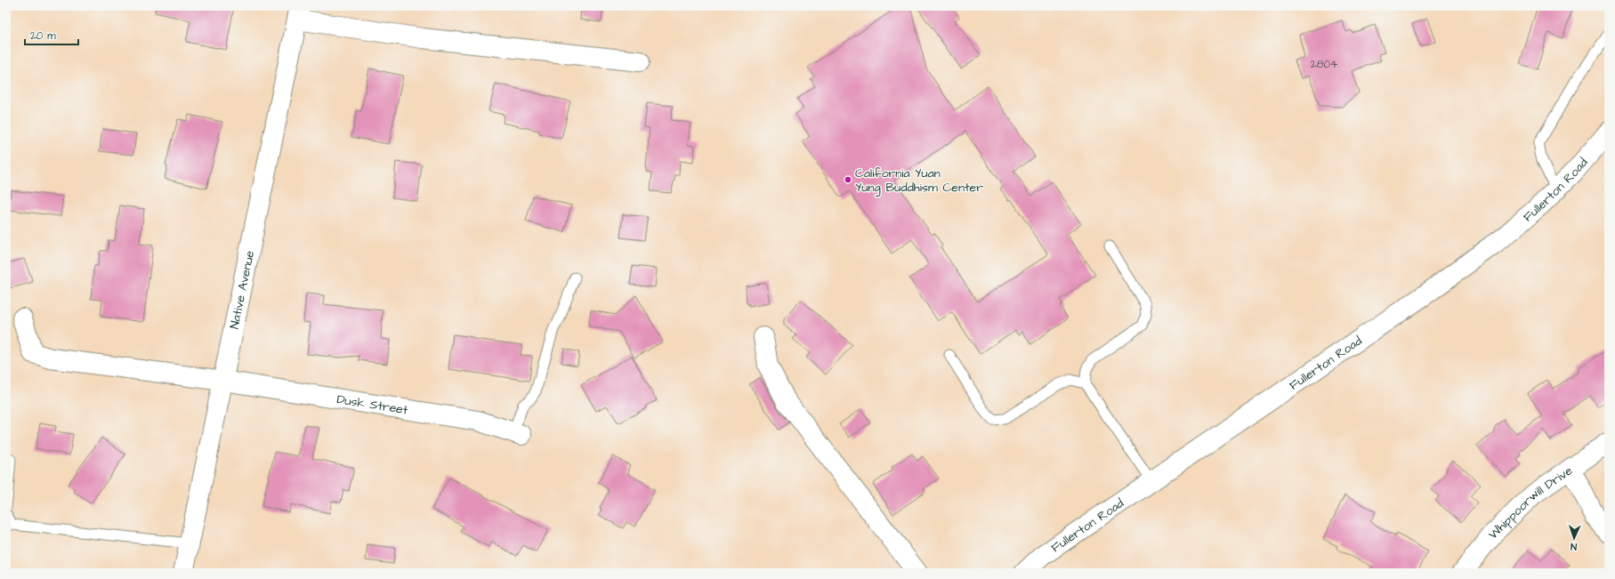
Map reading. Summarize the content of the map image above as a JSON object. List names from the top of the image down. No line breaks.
{"streets":{"street":["Fullerton Road","Native Avenue","Dusk Street","Whippoorwill Drive"]},"crossings":[["Native Avenue","Dusk Street"]],"places":["California Yuan Yung Buddhism Center"],"house_numbers":["2804"],"scale_bar":"20 m","north":"bottom"}
